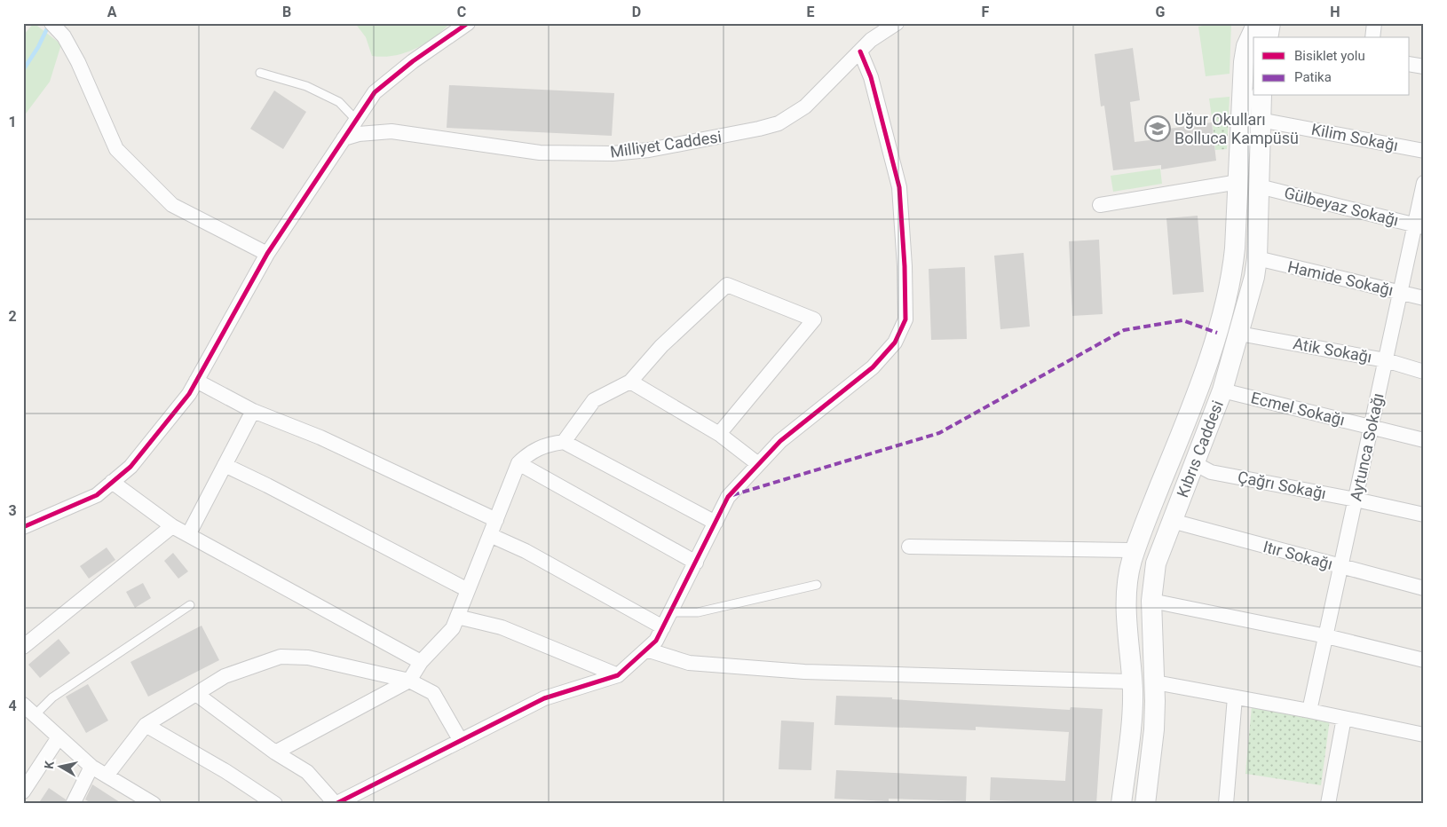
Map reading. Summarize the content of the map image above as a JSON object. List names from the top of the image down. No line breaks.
{"streets":{"main road":["Kıbrıs Caddesi"],"street":["Kilim Sokağı","Milliyet Caddesi","Gülbeyaz Sokağı","Hamide Sokağı","Atik Sokağı","Ecmel Sokağı","Aytunca Sokağı","Çağrı Sokağı","Itır Sokağı"]},"crossings":[["Kilim Sokağı","Kıbrıs Caddesi"],["Gülbeyaz Sokağı","Aytunca Sokağı"],["Gülbeyaz Sokağı","Kıbrıs Caddesi"],["Hamide Sokağı","Aytunca Sokağı"],["Hamide Sokağı","Kıbrıs Caddesi"],["Atik Sokağı","Aytunca Sokağı"],["Atik Sokağı","Kıbrıs Caddesi"],["Ecmel Sokağı","Aytunca Sokağı"],["Ecmel Sokağı","Kıbrıs Caddesi"],["Aytunca Sokağı","Çağrı Sokağı"],["Aytunca Sokağı","Itır Sokağı"],["Kıbrıs Caddesi","Çağrı Sokağı"],["Kıbrıs Caddesi","Itır Sokağı"]],"places":{"school or university":["Uğur Okulları Bolluca Kampüsü"]},"legend":["Bisiklet yolu","Patika"],"north":"left","grid":{"columns":["A","B","C","D","E","F","G","H"],"rows":["1","2","3","4"]}}
